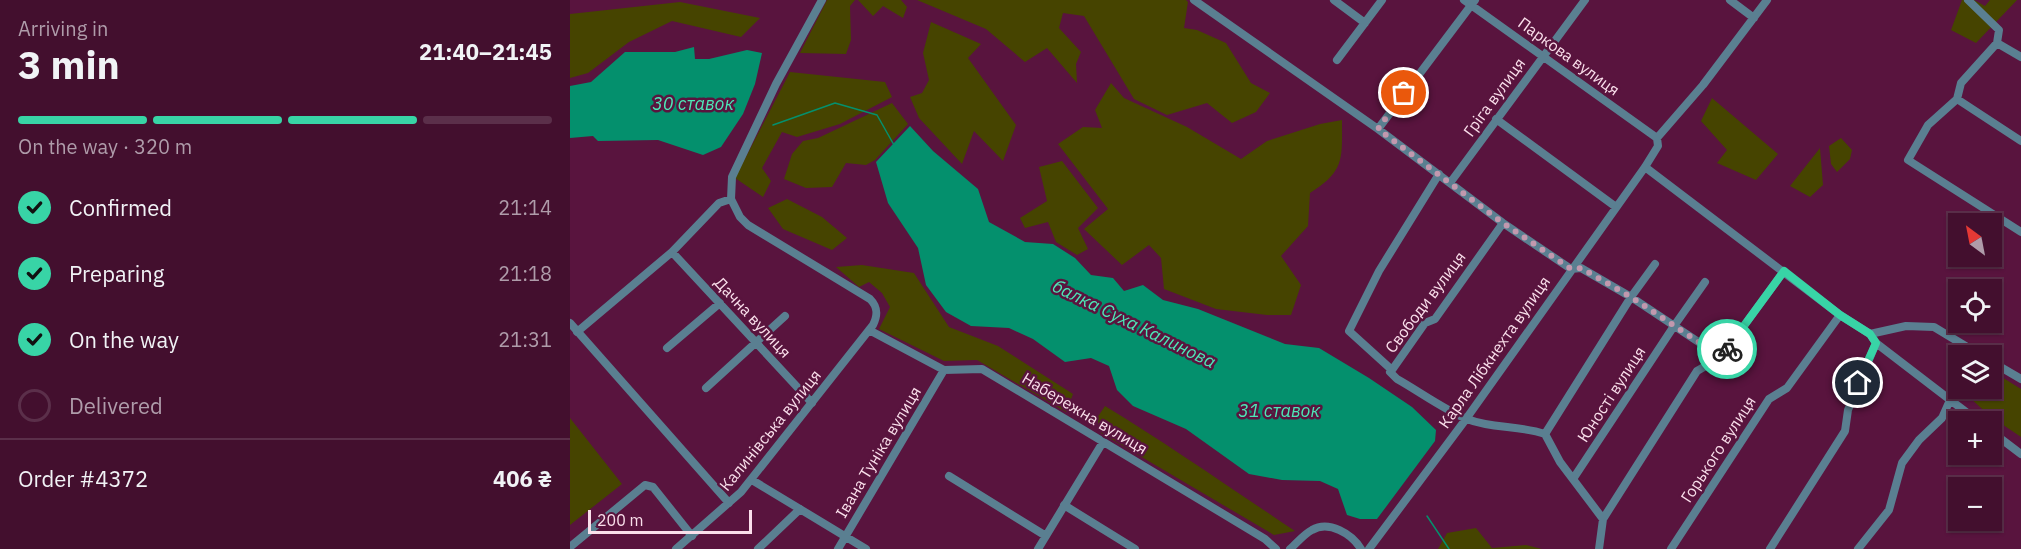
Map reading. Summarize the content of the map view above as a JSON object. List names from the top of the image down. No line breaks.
{"streets":{"street":["Паркова вулиця","Гріга вулиця","Свободи вулиця","Дачна вулиця","Карла Лібкнехта вулиця","Юності вулиця","Набережна вулиця","Калинівська вулиця","Горького вулиця","Івана Туніка вулиця"]},"crossings":[["Паркова вулиця","Гріга вулиця"],["Паркова вулиця","Карла Лібкнехта вулиця"],["Дачна вулиця","Калинівська вулиця"],["Набережна вулиця","Калинівська вулиця"],["Набережна вулиця","Івана Туніка вулиця"]],"water":["30 ставок","балка Суха Калинова","31 ставок"],"scale_bar":"200 m","north":"top left","page":{"heading":["3 min","Arriving in","21:40–21:45"],"panel":["Order #4372","406 ₴"],"bar":"On the way · 320 m","list":[["Confirmed","21:14"],["Preparing","21:18"],["On the way","21:31"],"Delivered"],"map_buttons":["+","−"],"scale":"200 m"}}
